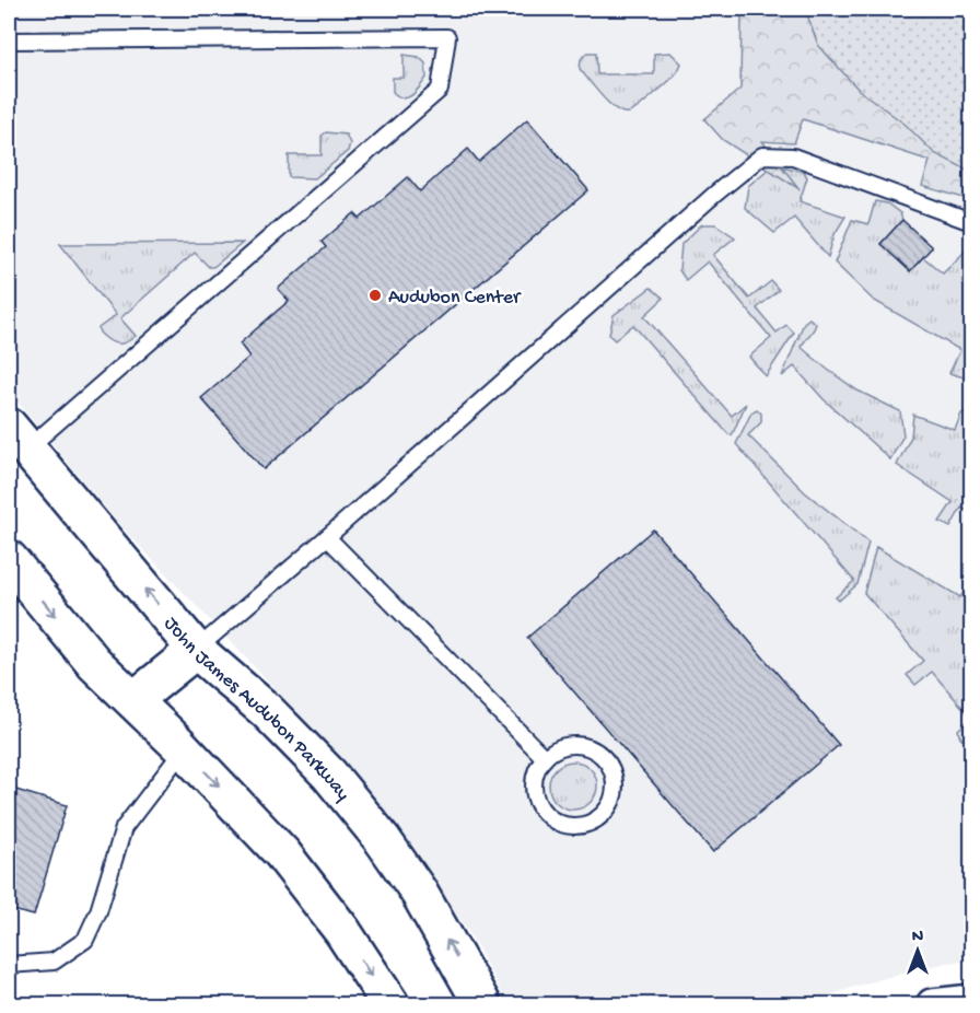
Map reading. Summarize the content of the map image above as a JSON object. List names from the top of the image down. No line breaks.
{"streets":{"main road":["John James Audubon Parkway"]},"places":["Audubon Center"],"north":"top"}
